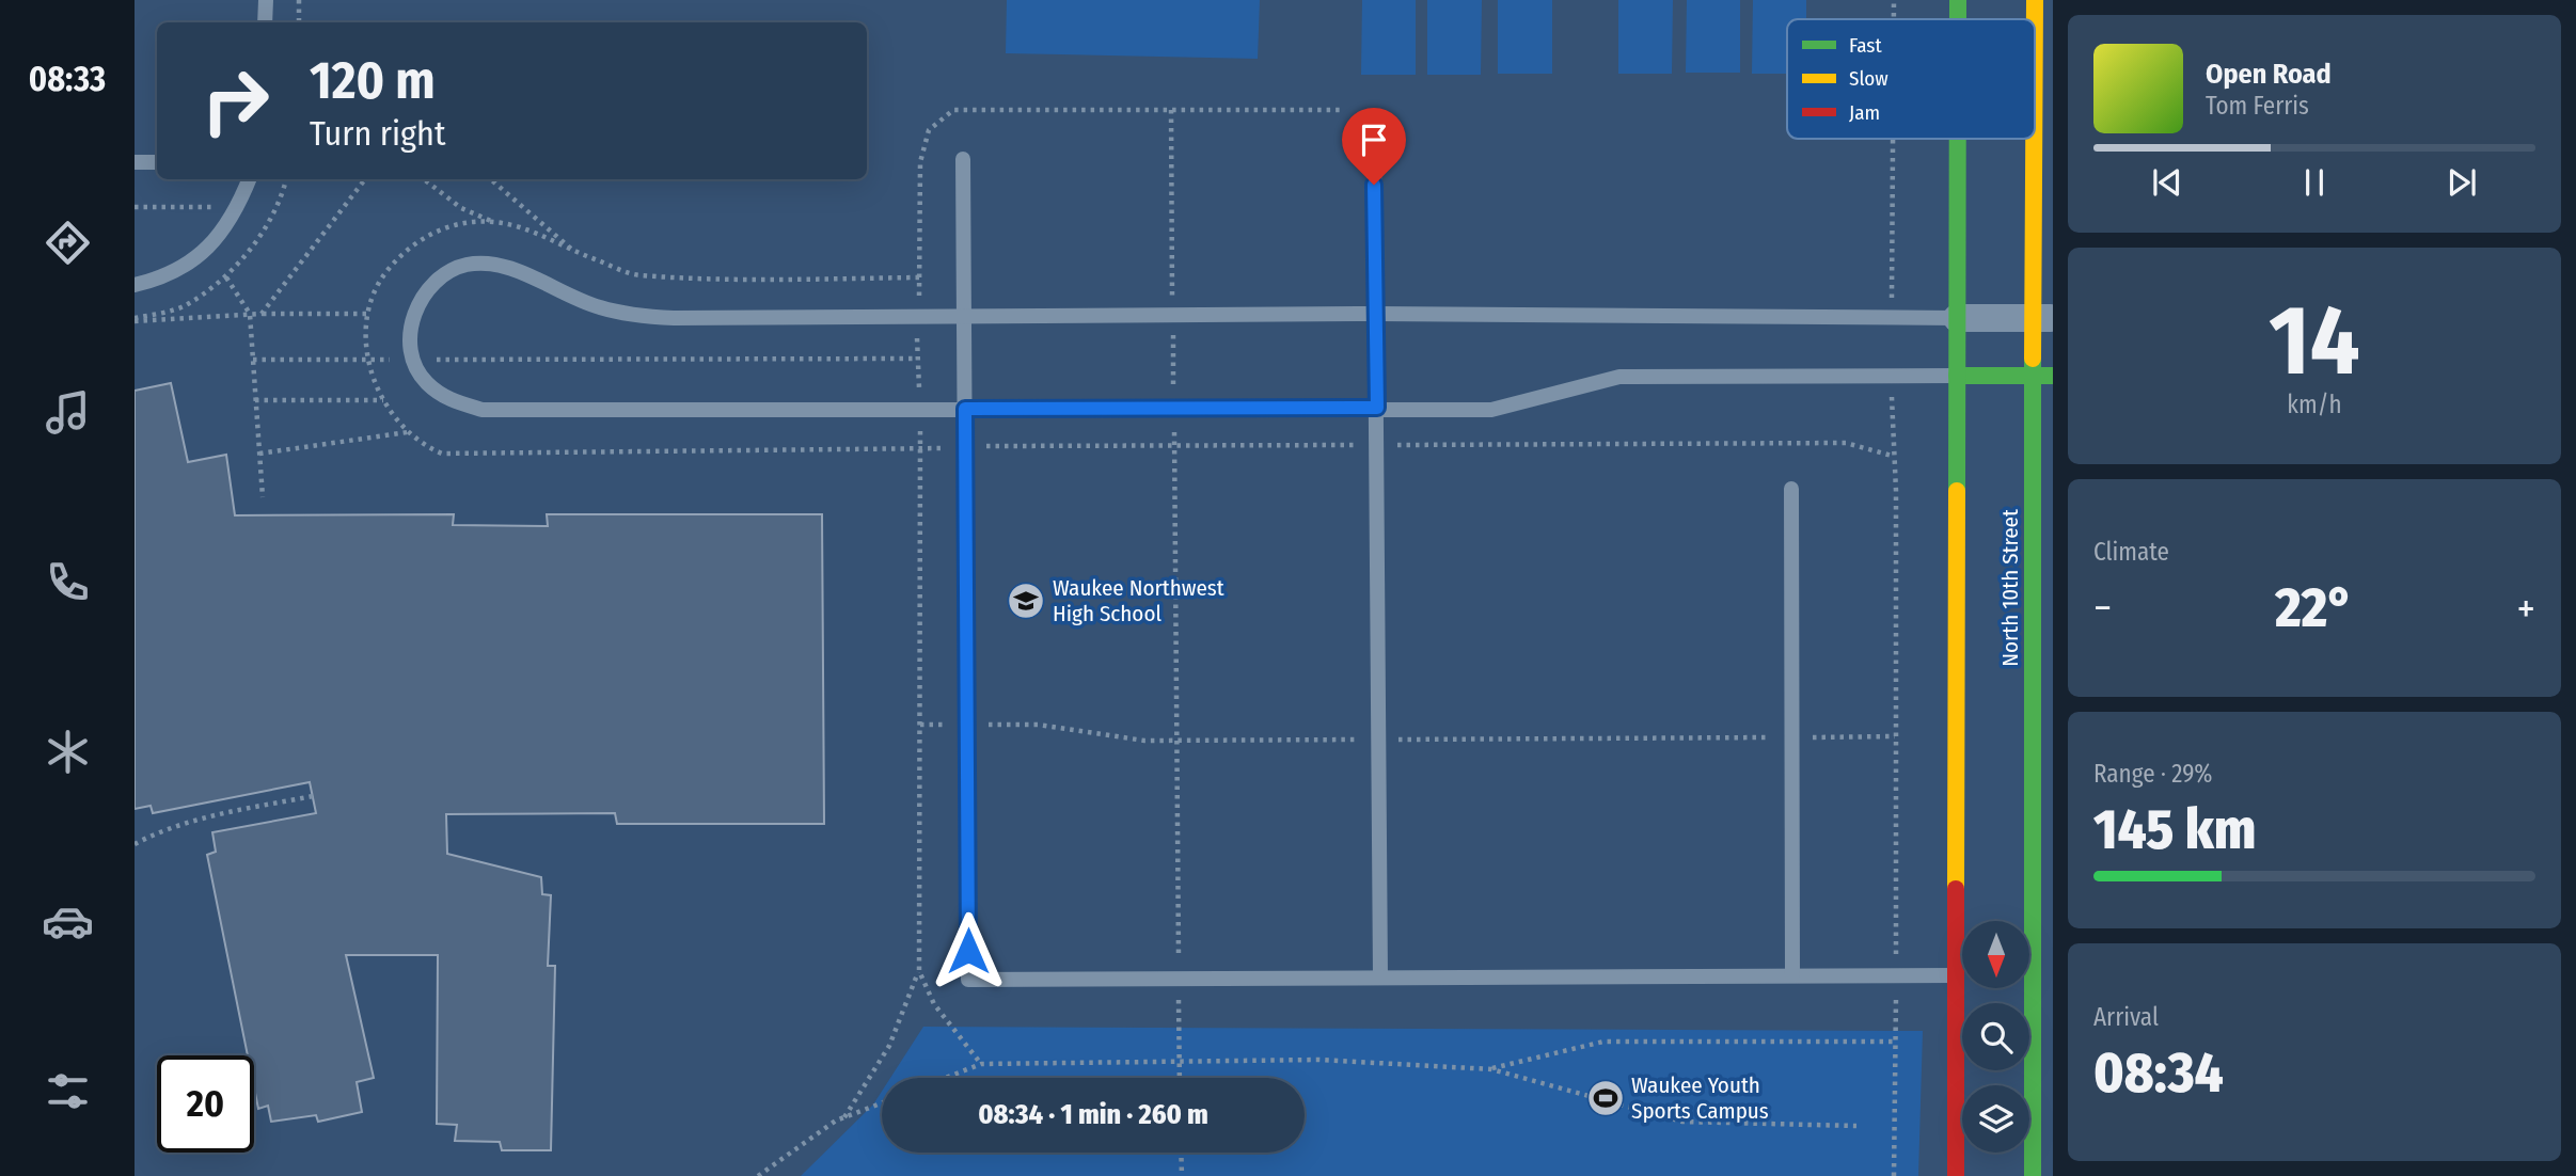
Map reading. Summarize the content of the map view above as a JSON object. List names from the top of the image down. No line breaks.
{"streets":{"main road":["North 10th Street"]},"places":{"school or university":["Waukee Northwest High School"],"sports":["Waukee Youth Sports Campus"]},"legend":["Fast","Slow","Jam"],"north":"bottom","page":{"tabs":"08:33","turn":["120 m","Turn right"],"song":["Open Road","Tom Ferris"],"tile":[["14","km/h"],"Climate",["Range · 29%","145 km"],["Arrival","08:34"]],"heat":["−","22°","+"],"limit":"20","trip":"08:34 · 1 min · 260 m"}}
